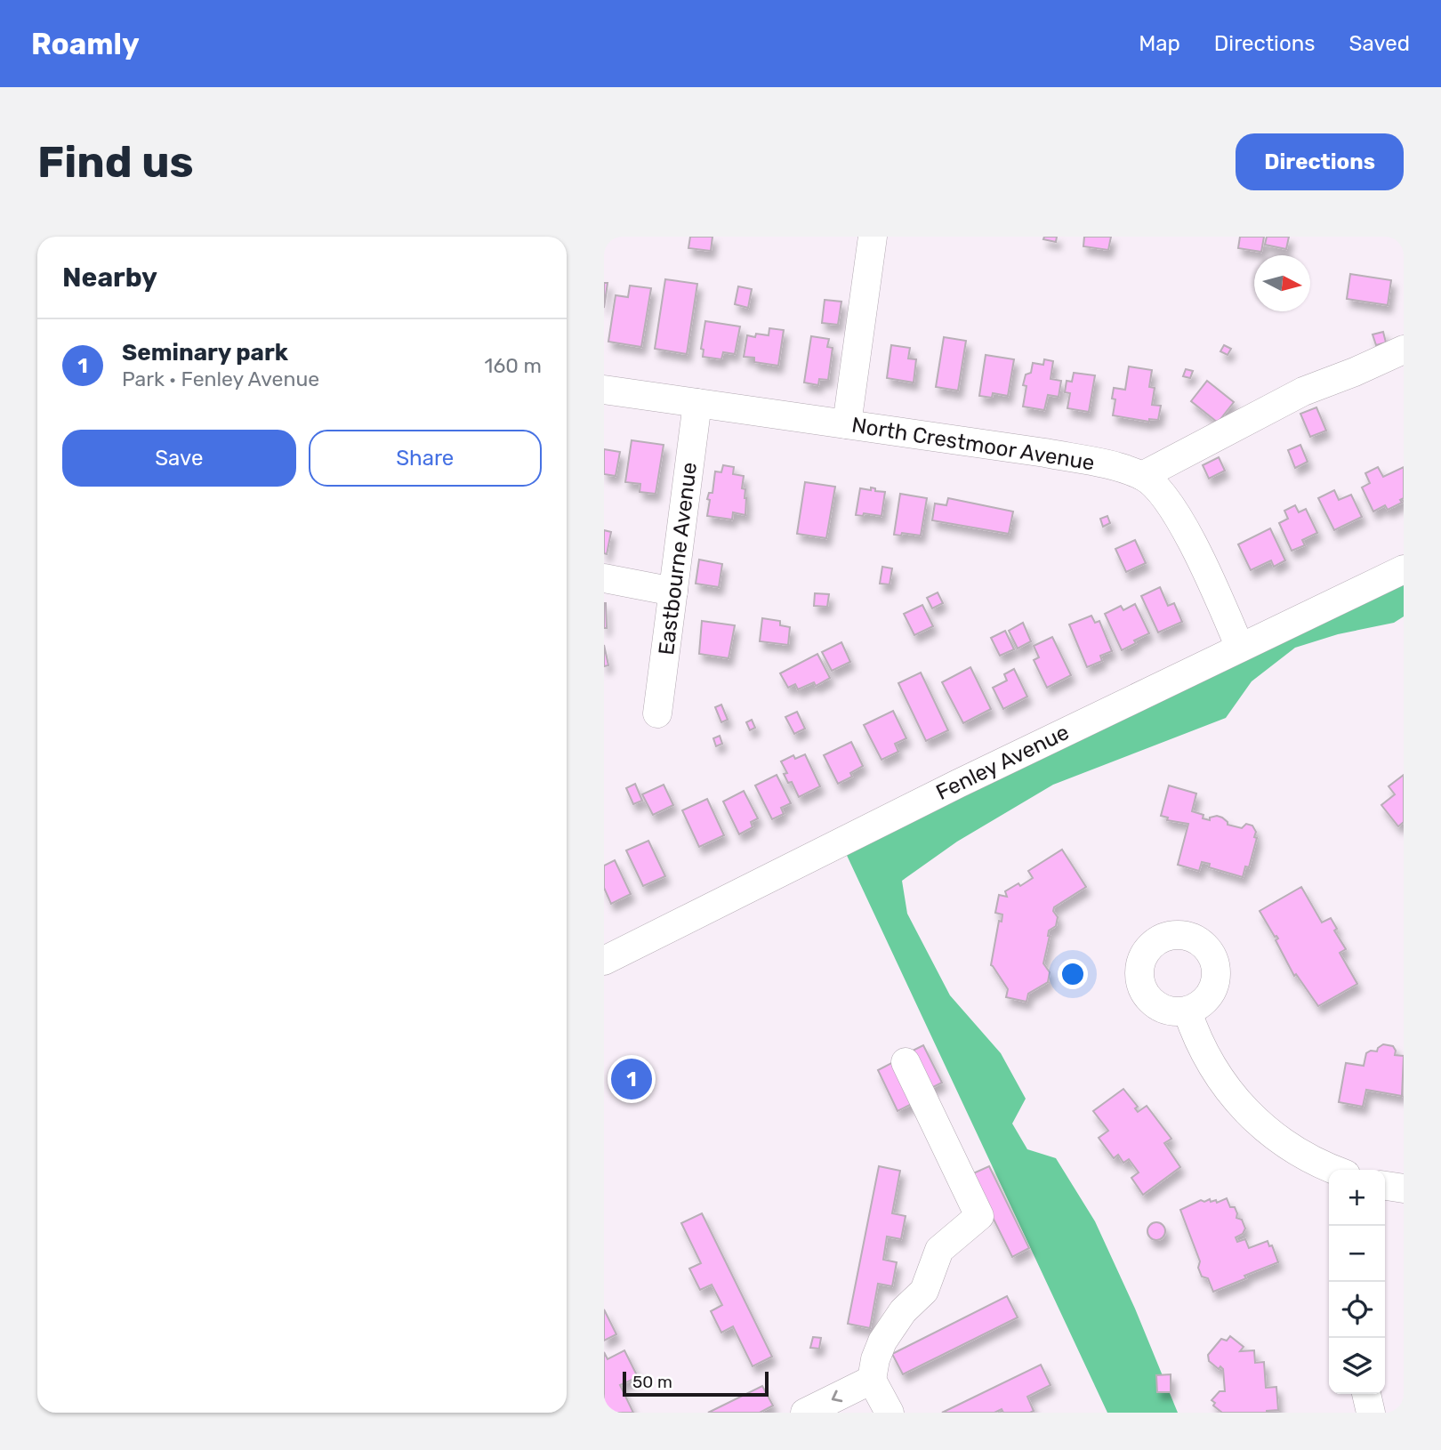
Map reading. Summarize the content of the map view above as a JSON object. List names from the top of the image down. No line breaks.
{"streets":{"street":["North Crestmoor Avenue","Eastbourne Avenue","Fenley Avenue"]},"crossings":[["North Crestmoor Avenue","Eastbourne Avenue"],["North Crestmoor Avenue","Fenley Avenue"]],"scale_bar":"50 m","north":"right","page":{"header":"Roamly","nav":["Map","Directions","Saved"],"buttons":["Directions",["Save","Share"]],"title":"Find us","heading":"Nearby","list":[{"mark":"1","name":"Seminary park","note":"Park · Fenley Avenue","value":"160 m"}],"pins":"1","map_buttons":["+","−"],"scale":"50 m"}}
